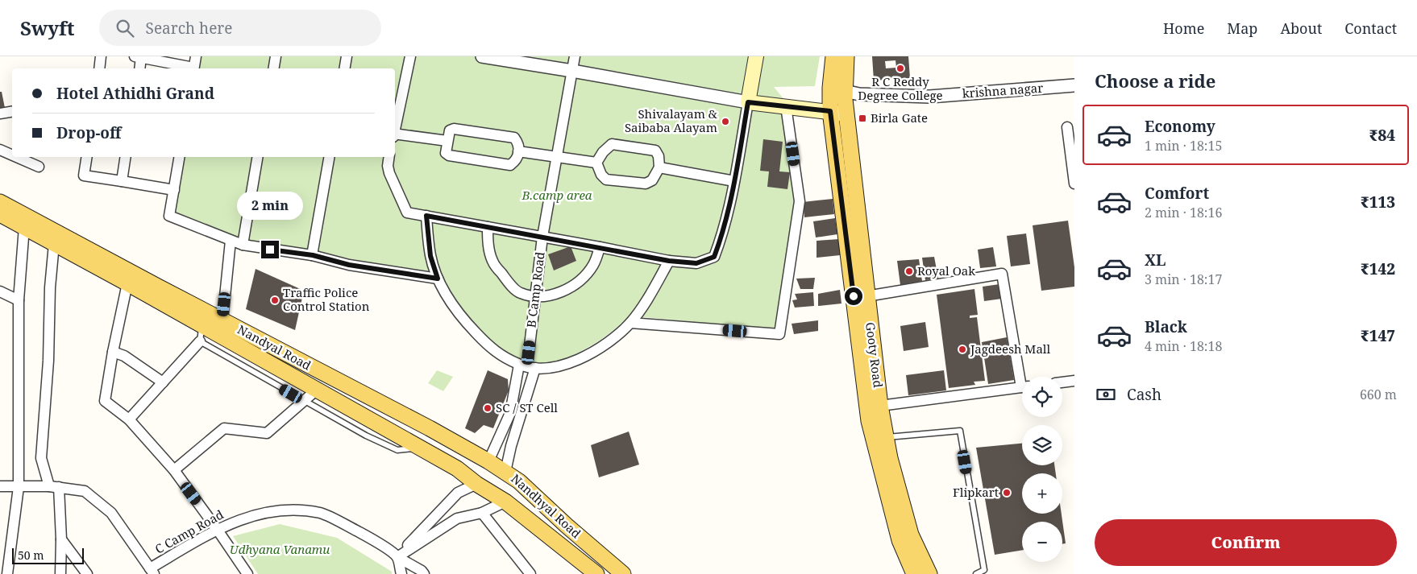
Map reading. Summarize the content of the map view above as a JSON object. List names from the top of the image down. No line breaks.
{"streets":{"main road":["Nandyal Road","Gooty Road","Nandhyal Road"],"street":["krishna nagar","B Camp Road","C Camp Road"]},"crossings":[["krishna nagar","Gooty Road"],["B Camp Road","Nandhyal Road"],["Nandyal Road","Nandhyal Road"]],"parks":["B.camp area","Udhyana Vanamu"],"places":{"other":["R C Reddy Degree College","Shivalayam & Saibaba Alayam","Royal Oak","Traffic Police Control Station","Jagdeesh Mall","SC / ST Cell","Flipkart"],"transit":["Birla Gate"]},"scale_bar":"50 m","page":{"header":"Swyft","search":"Search here","nav":["Home","Map","About","Contact"],"heading":"Choose a ride","banner":["Hotel Athidhi Grand","Drop-off"],"list":[{"name":"Economy","note":"1 min · 18:15","value":"₹84"},{"name":"Comfort","note":"2 min · 18:16","value":"₹113"},{"name":"XL","note":"3 min · 18:17","value":"₹142"},{"name":"Black","note":"4 min · 18:18","value":"₹147"}],"bubble":"2 min","pay":["Cash","660 m"],"map_buttons":["+","−"],"buttons":"Confirm","scale":"50 m"}}
